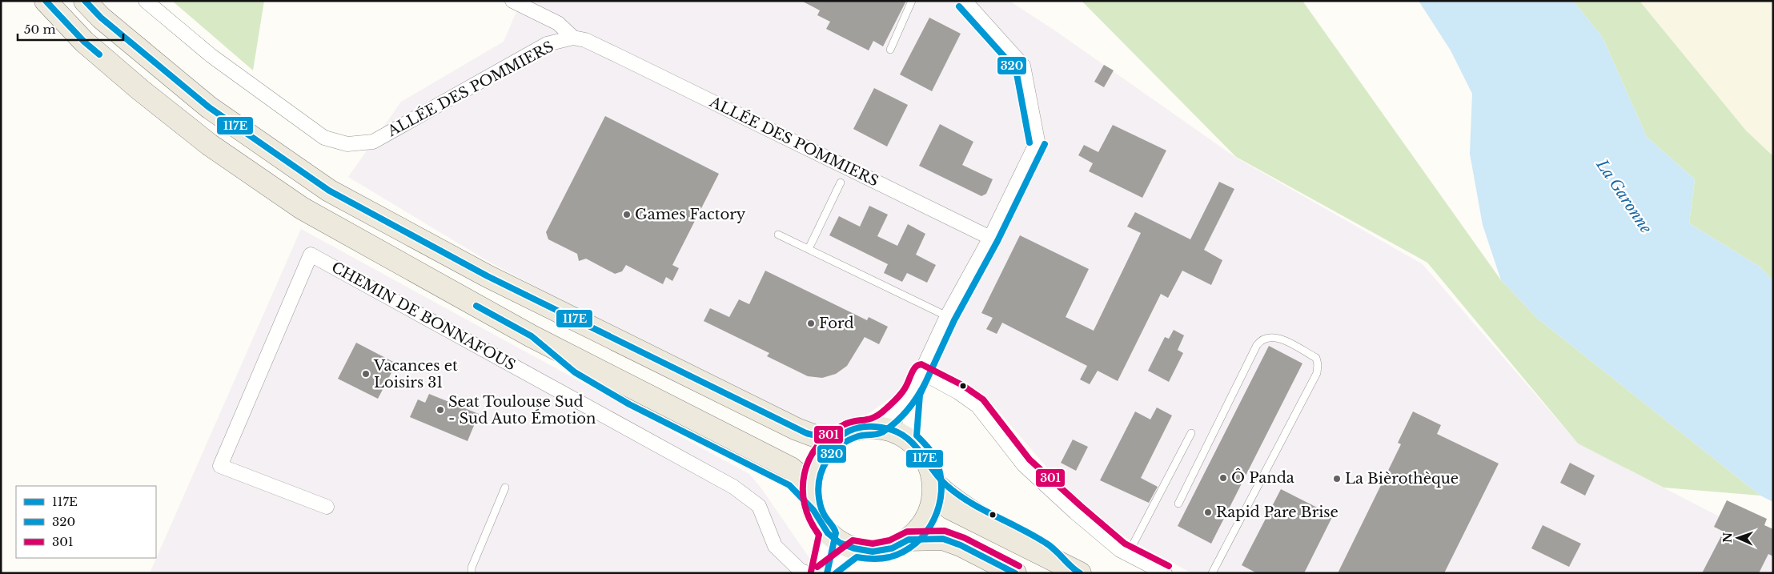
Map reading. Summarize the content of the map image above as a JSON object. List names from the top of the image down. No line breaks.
{"streets":{"street":["ALLÉE DES POMMIERS","CHEMIN DE BONNAFOUS"]},"water":["La Garonne"],"places":["Games Factory","Ford","Vacances et Loisirs 31","Seat Toulouse Sud - Sud Auto Émotion","Ô Panda","La Bièrothèque","Rapid Pare Brise"],"lines":["transit line 117E","transit line 320","transit line 301"],"legend":["117E","320","301"],"scale_bar":"50 m","north":"left"}
